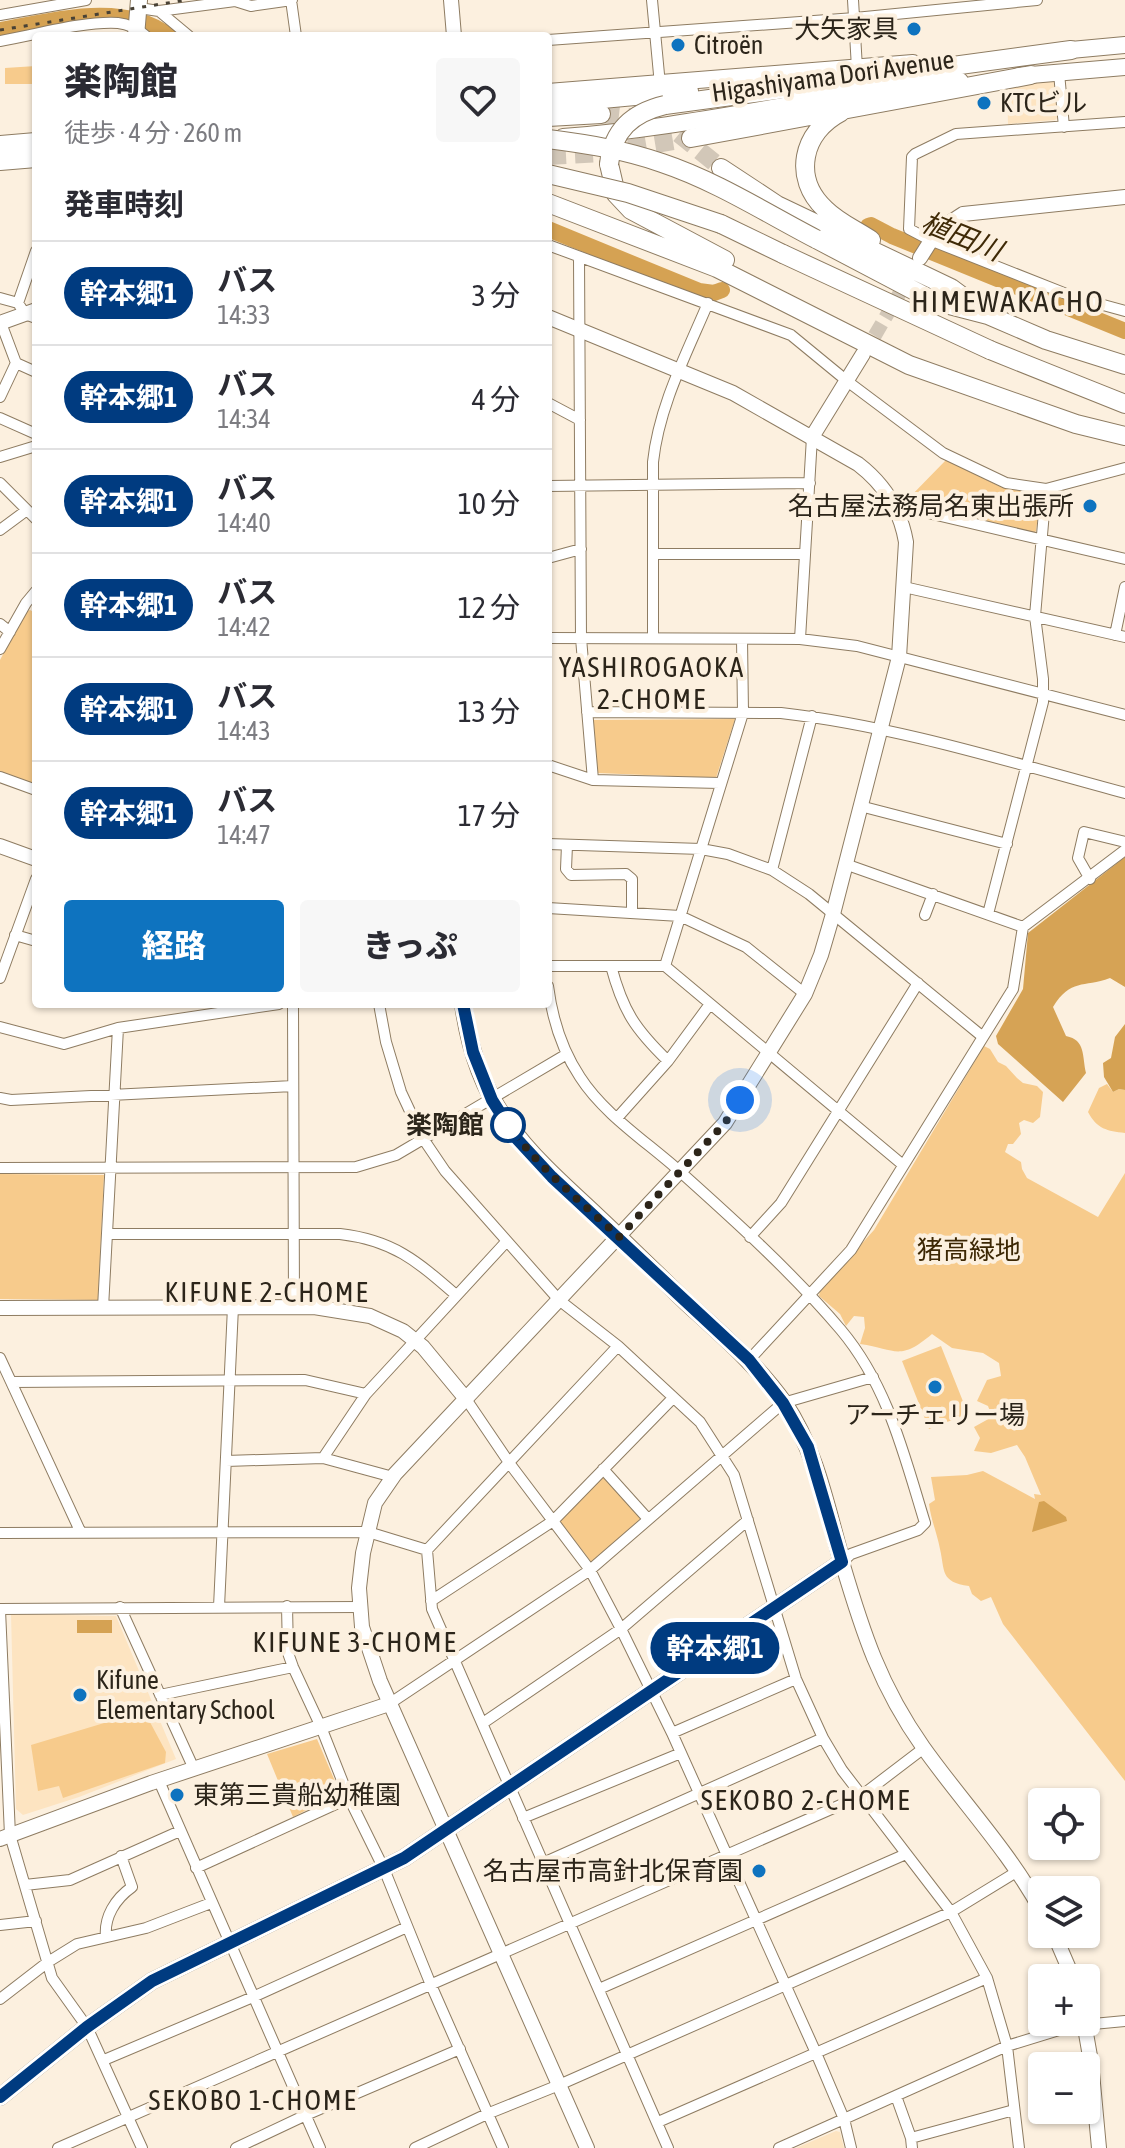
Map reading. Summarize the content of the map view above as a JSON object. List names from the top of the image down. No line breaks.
{"streets":{"main road":["Higashiyama Dori Avenue"]},"districts":["HIMEWAKACHO","YASHIROGAOKA 2-CHOME","KIFUNE 2-CHOME","KIFUNE 3-CHOME","SEKOBO 2-CHOME","SEKOBO 1-CHOME"],"water":["植田川"],"parks":["猪高緑地"],"places":["大矢家具","Citroën","KTCビル","名古屋法務局名東出張所","楽陶館","アーチェリー場","Kifune Elementary School","東第三貴船幼稚園","名古屋市高針北保育園"],"lines":["bus line 幹本郷1"],"page":{"on_map":"幹本郷1","heading":[["楽陶館","徒歩 · 4 分 · 260 m"],"発車時刻"],"list":[{"mark":"幹本郷1","name":"バス","note":"14:33","value":"3 分"},{"mark":"幹本郷1","name":"バス","note":"14:34","value":"4 分"},{"mark":"幹本郷1","name":"バス","note":"14:40","value":"10 分"},{"mark":"幹本郷1","name":"バス","note":"14:42","value":"12 分"},{"mark":"幹本郷1","name":"バス","note":"14:43","value":"13 分"},{"mark":"幹本郷1","name":"バス","note":"14:47","value":"17 分"}],"buttons":["経路","きっぷ"],"map_buttons":["+","−"]}}
